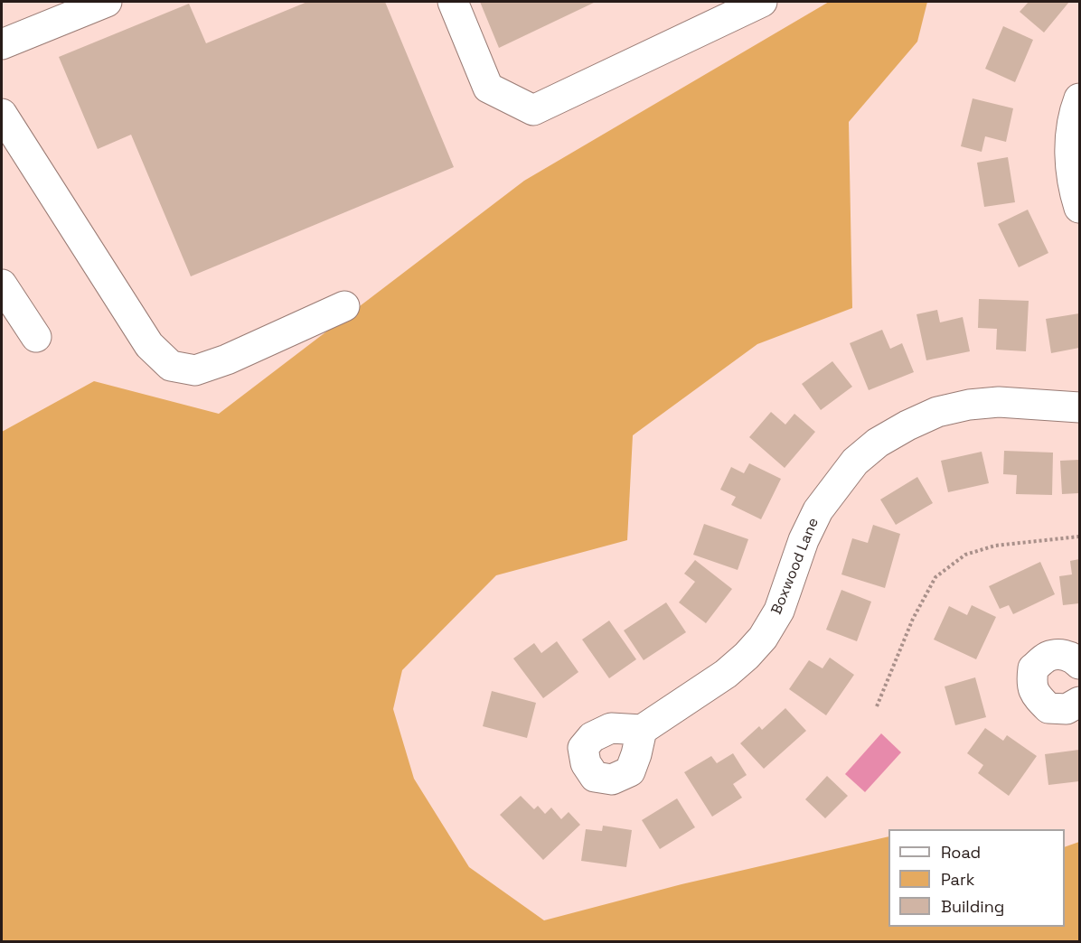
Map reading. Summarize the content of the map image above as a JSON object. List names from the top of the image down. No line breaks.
{"streets":{"street":["Boxwood Lane"]},"legend":["Road","Park","Building"]}
